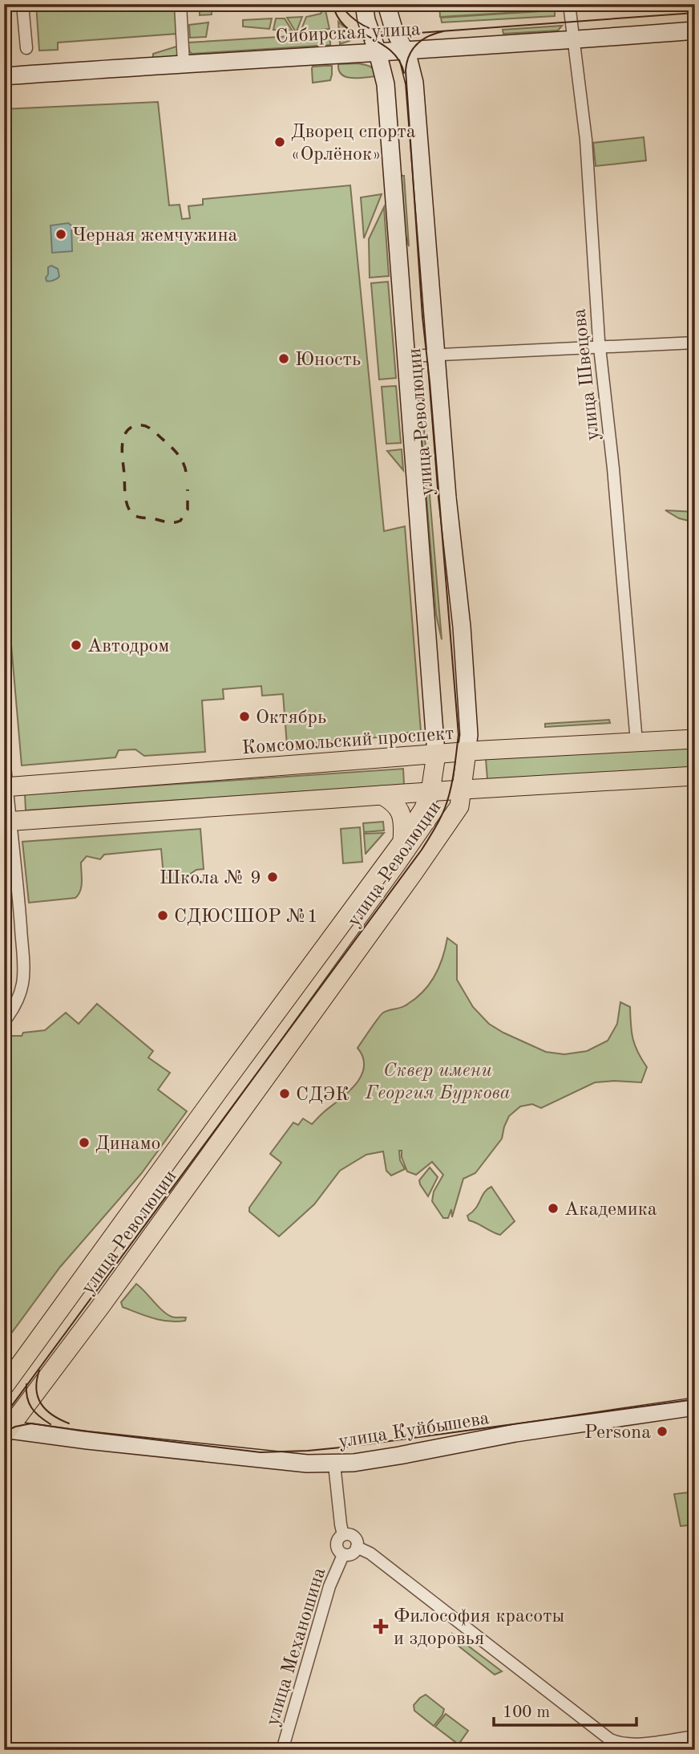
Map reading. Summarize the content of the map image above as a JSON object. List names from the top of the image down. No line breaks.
{"streets":{"main road":["Сибирская улица","улица Революции","Комсомольский проспект","улица Куйбышева"],"street":["улица Швецова","улица Механошина"]},"crossings":[["Сибирская улица","улица Швецова"],["Сибирская улица","улица Революции"],["улица Швецова","Комсомольский проспект"],["улица Революции","Комсомольский проспект"],["улица Революции","улица Куйбышева"],["улица Куйбышева","улица Механошина"]],"parks":["Сквер имени Георгия Буркова"],"places":{"other":["Дворец спорта «Орлёнок»","Черная жемчужина","Юность","Автодром","Октябрь","Школа № 9","СДЮСШОР №1","СДЭК","Динамо","Академика","Persona"],"health":["Философия красоты и здоровья"]},"scale_bar":"100 m"}
